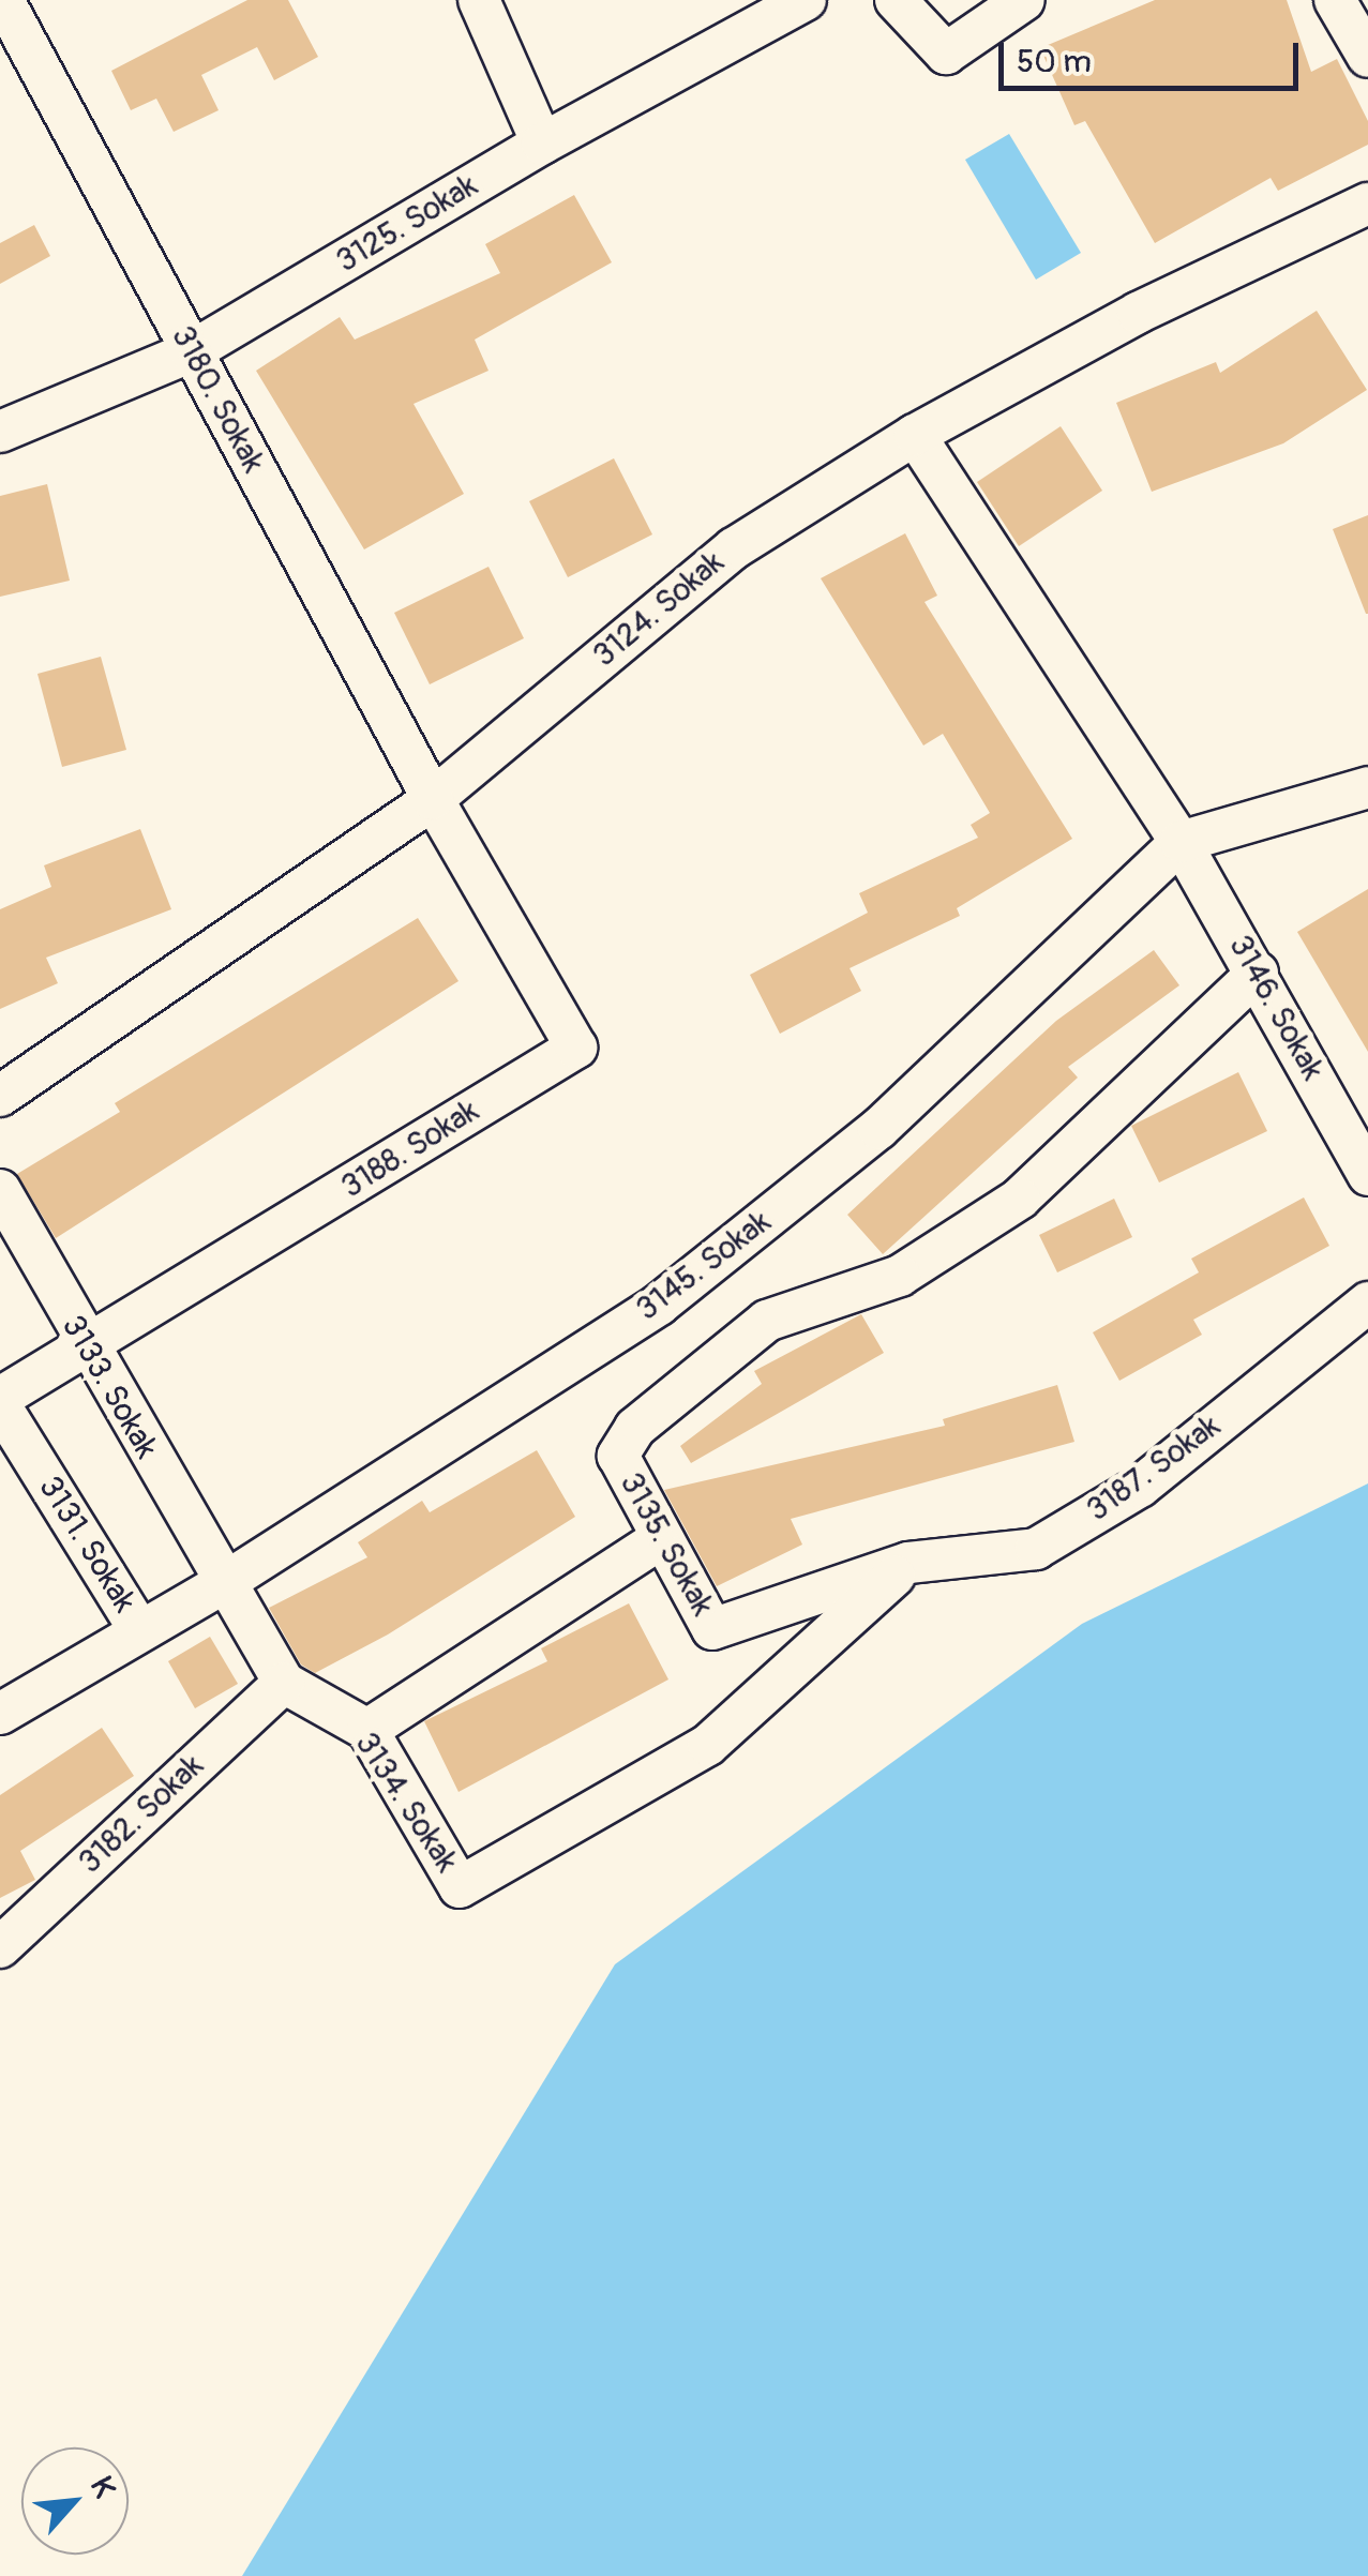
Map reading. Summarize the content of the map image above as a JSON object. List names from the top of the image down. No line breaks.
{"streets":{"street":["3125. Sokak","3180. Sokak","3124. Sokak","3146. Sokak","3188. Sokak","3145. Sokak","3133. Sokak","3187. Sokak","3131. Sokak","3135. Sokak","3134. Sokak","3182. Sokak"]},"crossings":[["3125. Sokak","3180. Sokak"],["3180. Sokak","3124. Sokak"],["3180. Sokak","3188. Sokak"],["3124. Sokak","3146. Sokak"],["3124. Sokak","3188. Sokak"],["3146. Sokak","3145. Sokak"],["3146. Sokak","3135. Sokak"],["3188. Sokak","3133. Sokak"],["3188. Sokak","3131. Sokak"],["3145. Sokak","3133. Sokak"],["3145. Sokak","3131. Sokak"],["3145. Sokak","3134. Sokak"],["3133. Sokak","3134. Sokak"],["3187. Sokak","3135. Sokak"],["3187. Sokak","3134. Sokak"],["3135. Sokak","3134. Sokak"],["3134. Sokak","3182. Sokak"]],"scale_bar":"50 m","north":"top right"}
